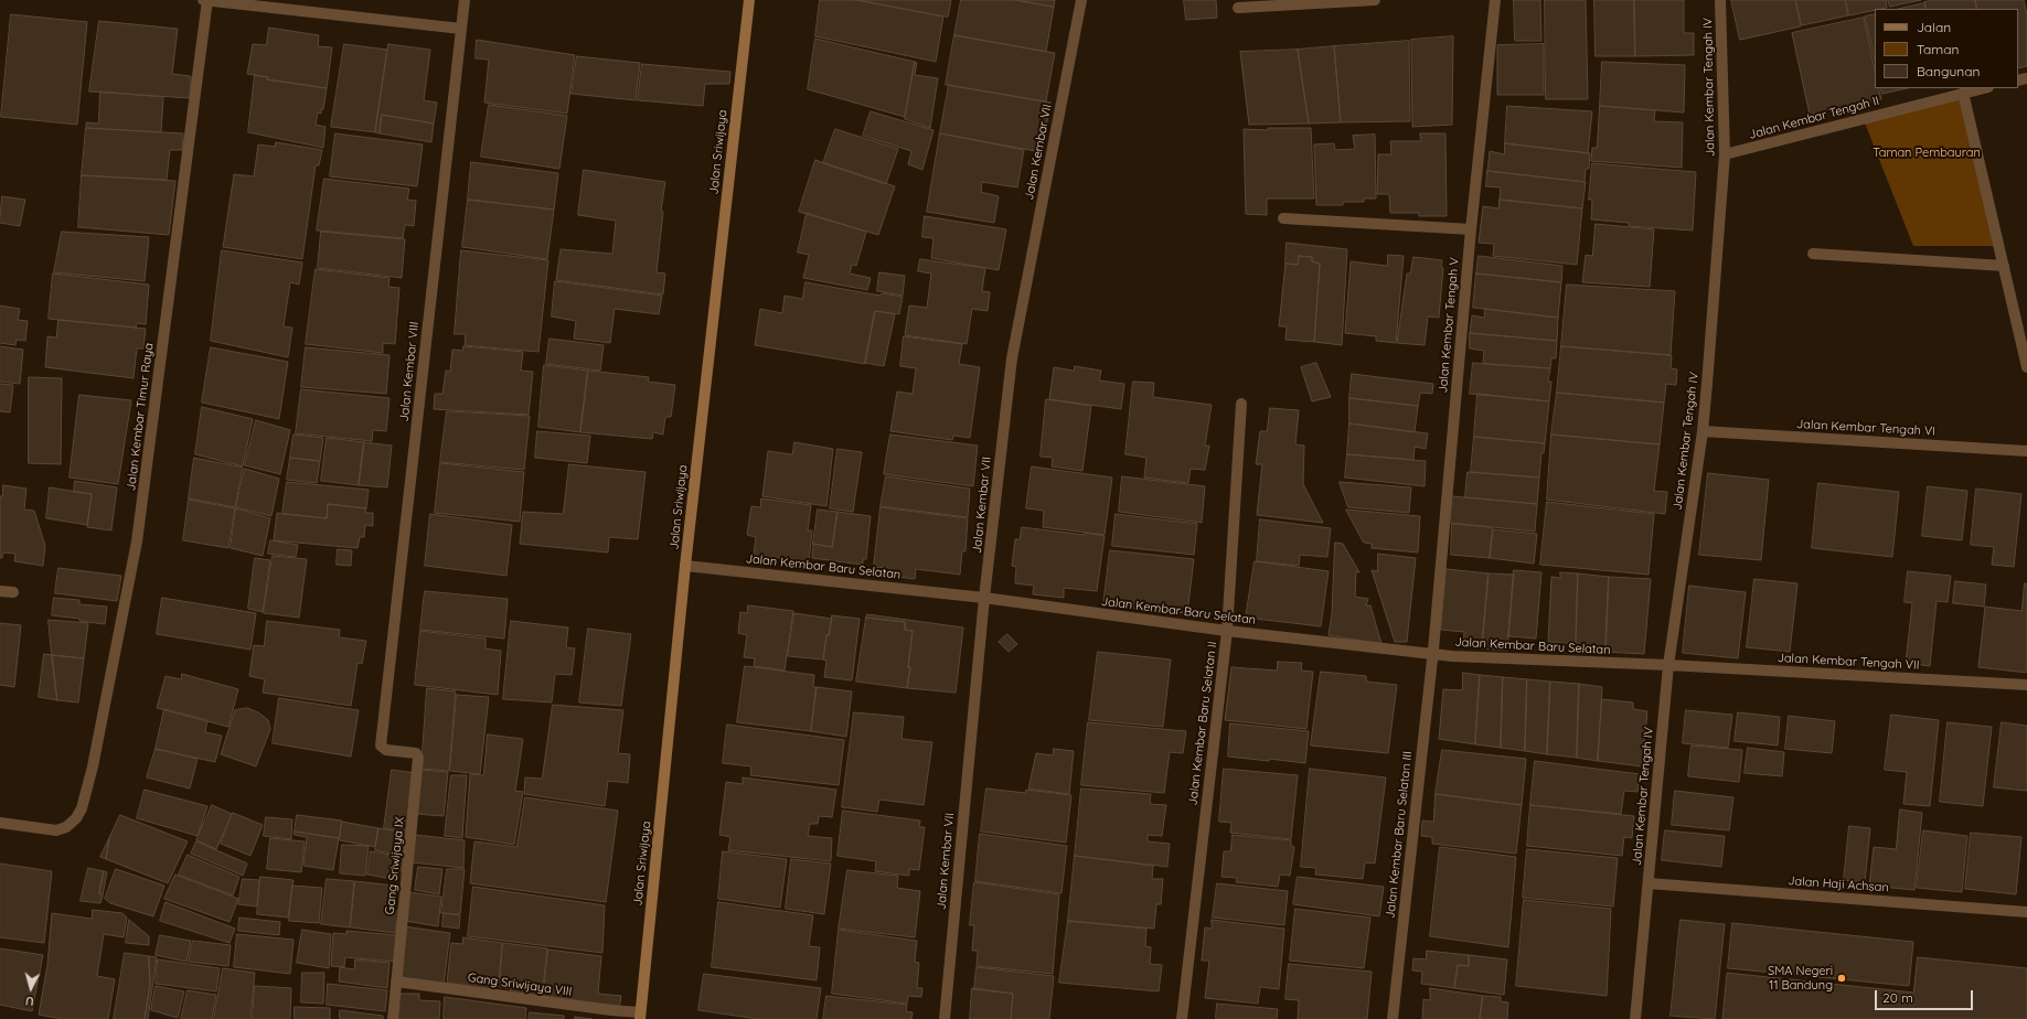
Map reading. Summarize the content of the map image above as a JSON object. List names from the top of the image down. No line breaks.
{"streets":{"main road":["Jalan Sriwijaya"],"street":["Jalan Kembar Tengah IV","Jalan Kembar Tengah II","Jalan Kembar VII","Jalan Kembar Tengah V","Jalan Kembar VIII","Jalan Kembar Timur Raya","Jalan Kembar Tengah VI","Jalan Kembar Baru Selatan","Jalan Kembar Tengah VII","Jalan Kembar Baru Selatan II","Jalan Kembar Baru Selatan III","Gang Sriwijaya IX","Jalan Haji Achsan","Gang Sriwijaya VIII"]},"crossings":[["Jalan Kembar Tengah IV","Jalan Kembar Tengah II"],["Jalan Kembar Tengah IV","Jalan Kembar Tengah VI"],["Jalan Kembar Tengah IV","Jalan Kembar Baru Selatan"],["Jalan Kembar Tengah IV","Jalan Kembar Tengah VII"],["Jalan Kembar Tengah IV","Jalan Haji Achsan"],["Jalan Sriwijaya","Jalan Kembar Baru Selatan"],["Jalan Sriwijaya","Gang Sriwijaya VIII"],["Jalan Kembar VII","Jalan Kembar Baru Selatan"],["Jalan Kembar Tengah V","Jalan Kembar Baru Selatan"],["Jalan Kembar Tengah V","Jalan Kembar Baru Selatan III"],["Jalan Kembar VIII","Gang Sriwijaya IX"],["Jalan Kembar Baru Selatan","Jalan Kembar Tengah VII"],["Jalan Kembar Baru Selatan","Jalan Kembar Baru Selatan II"],["Jalan Kembar Baru Selatan","Jalan Kembar Baru Selatan III"],["Gang Sriwijaya IX","Gang Sriwijaya VIII"]],"parks":["Taman Pembauran"],"places":["SMA Negeri 11 Bandung"],"legend":["Jalan","Taman","Bangunan"],"scale_bar":"20 m","north":"bottom"}
